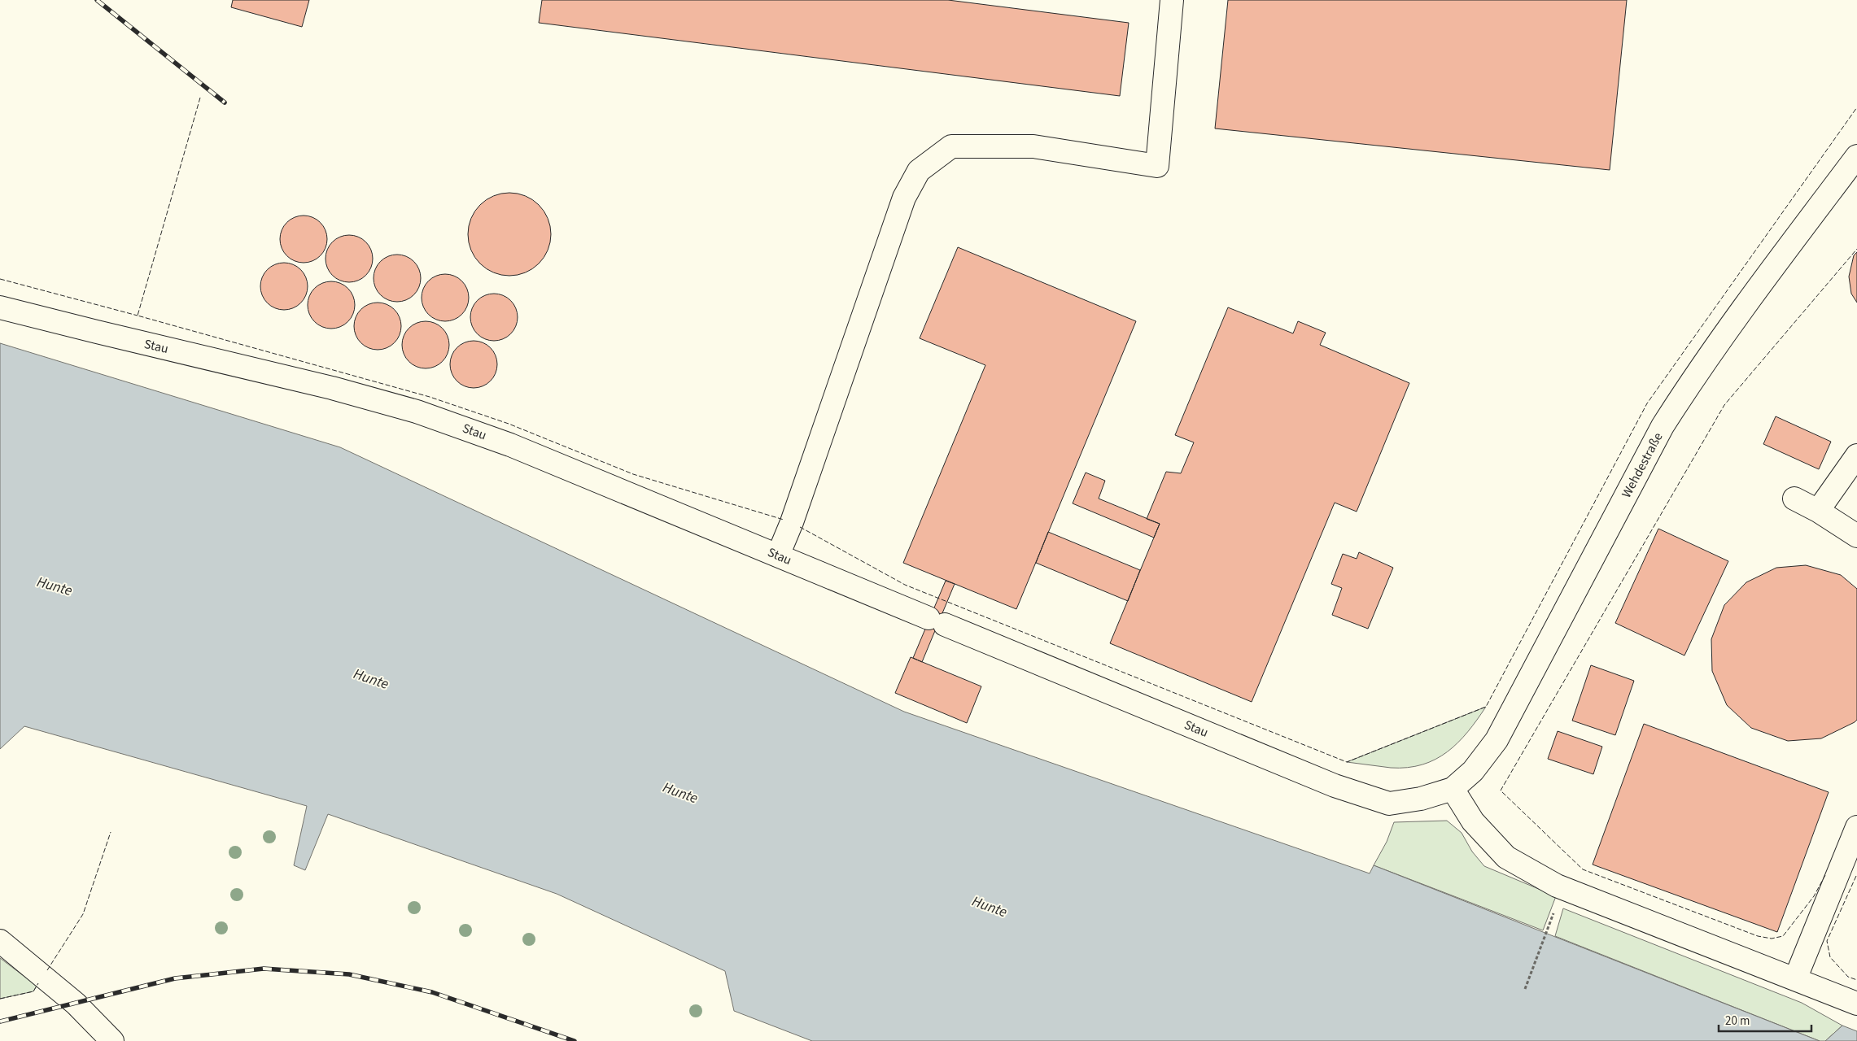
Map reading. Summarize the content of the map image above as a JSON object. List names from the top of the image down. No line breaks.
{"streets":{"street":["Stau","Wehdestraße"]},"crossings":[["Stau","Wehdestraße"]],"water":["Hunte"],"scale_bar":"20 m"}
